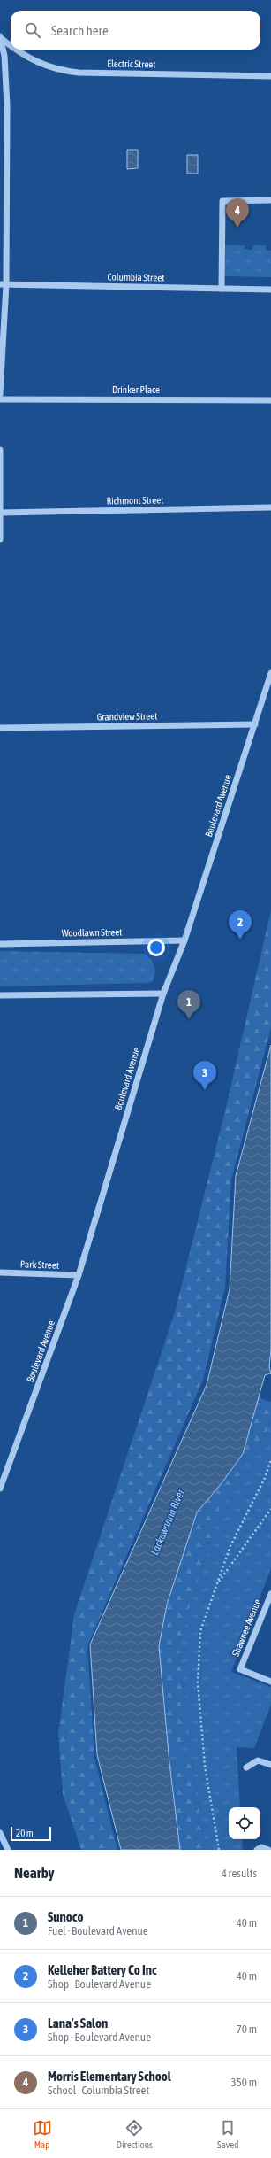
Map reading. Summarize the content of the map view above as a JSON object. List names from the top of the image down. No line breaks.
{"streets":{"street":["Electric Street","Columbia Street","Drinker Place","Richmont Street","Grandview Street","Boulevard Avenue","Woodlawn Street","Park Street","Shawnee Avenue"]},"crossings":[["Grandview Street","Boulevard Avenue"],["Boulevard Avenue","Woodlawn Street"],["Boulevard Avenue","Park Street"]],"water":["Lackawanna River"],"scale_bar":"20 m","page":{"search":"Search here","pins":["4","2","1","3"],"scale":"20 m","heading":["Nearby","4 results"],"list":[{"mark":"1","name":"Sunoco","note":"Fuel · Boulevard Avenue","value":"40 m"},{"mark":"2","name":"Kelleher Battery Co Inc","note":"Shop · Boulevard Avenue","value":"40 m"},{"mark":"3","name":"Lana's Salon","note":"Shop · Boulevard Avenue","value":"70 m"},{"mark":"4","name":"Morris Elementary School","note":"School · Columbia Street","value":"350 m"}],"nav":["Map","Directions","Saved"]}}
